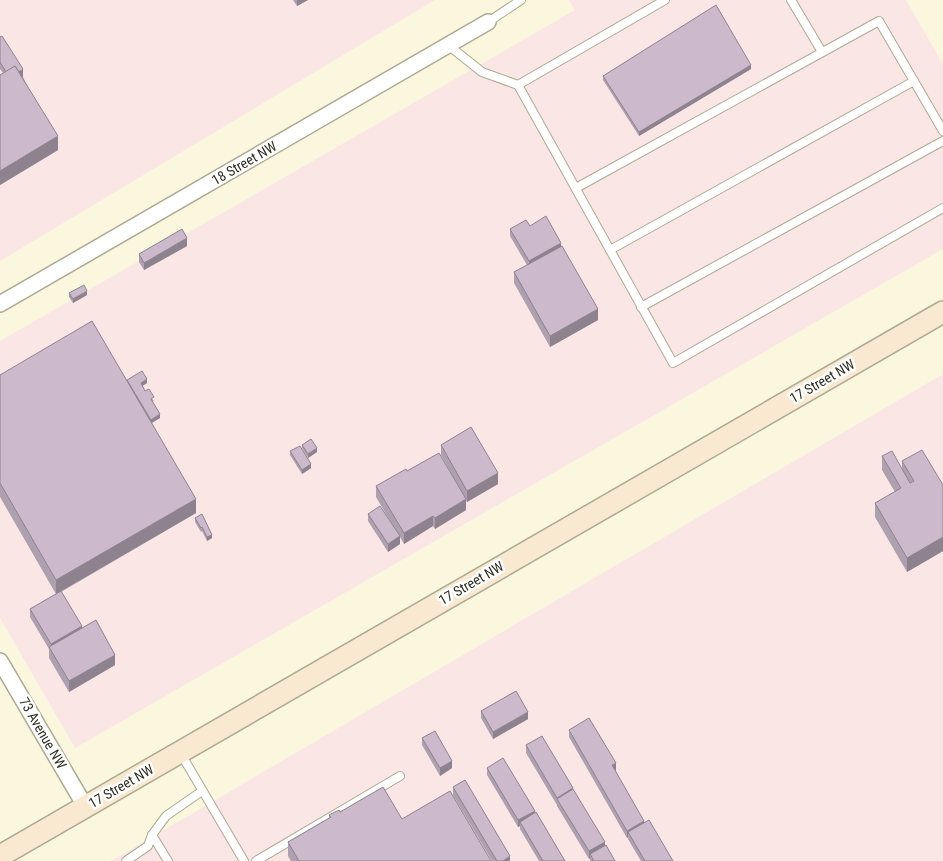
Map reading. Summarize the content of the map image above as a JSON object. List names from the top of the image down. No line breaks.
{"streets":{"main road":["17 Street NW"],"street":["18 Street NW","73 Avenue NW"]},"crossings":[["17 Street NW","73 Avenue NW"]]}
